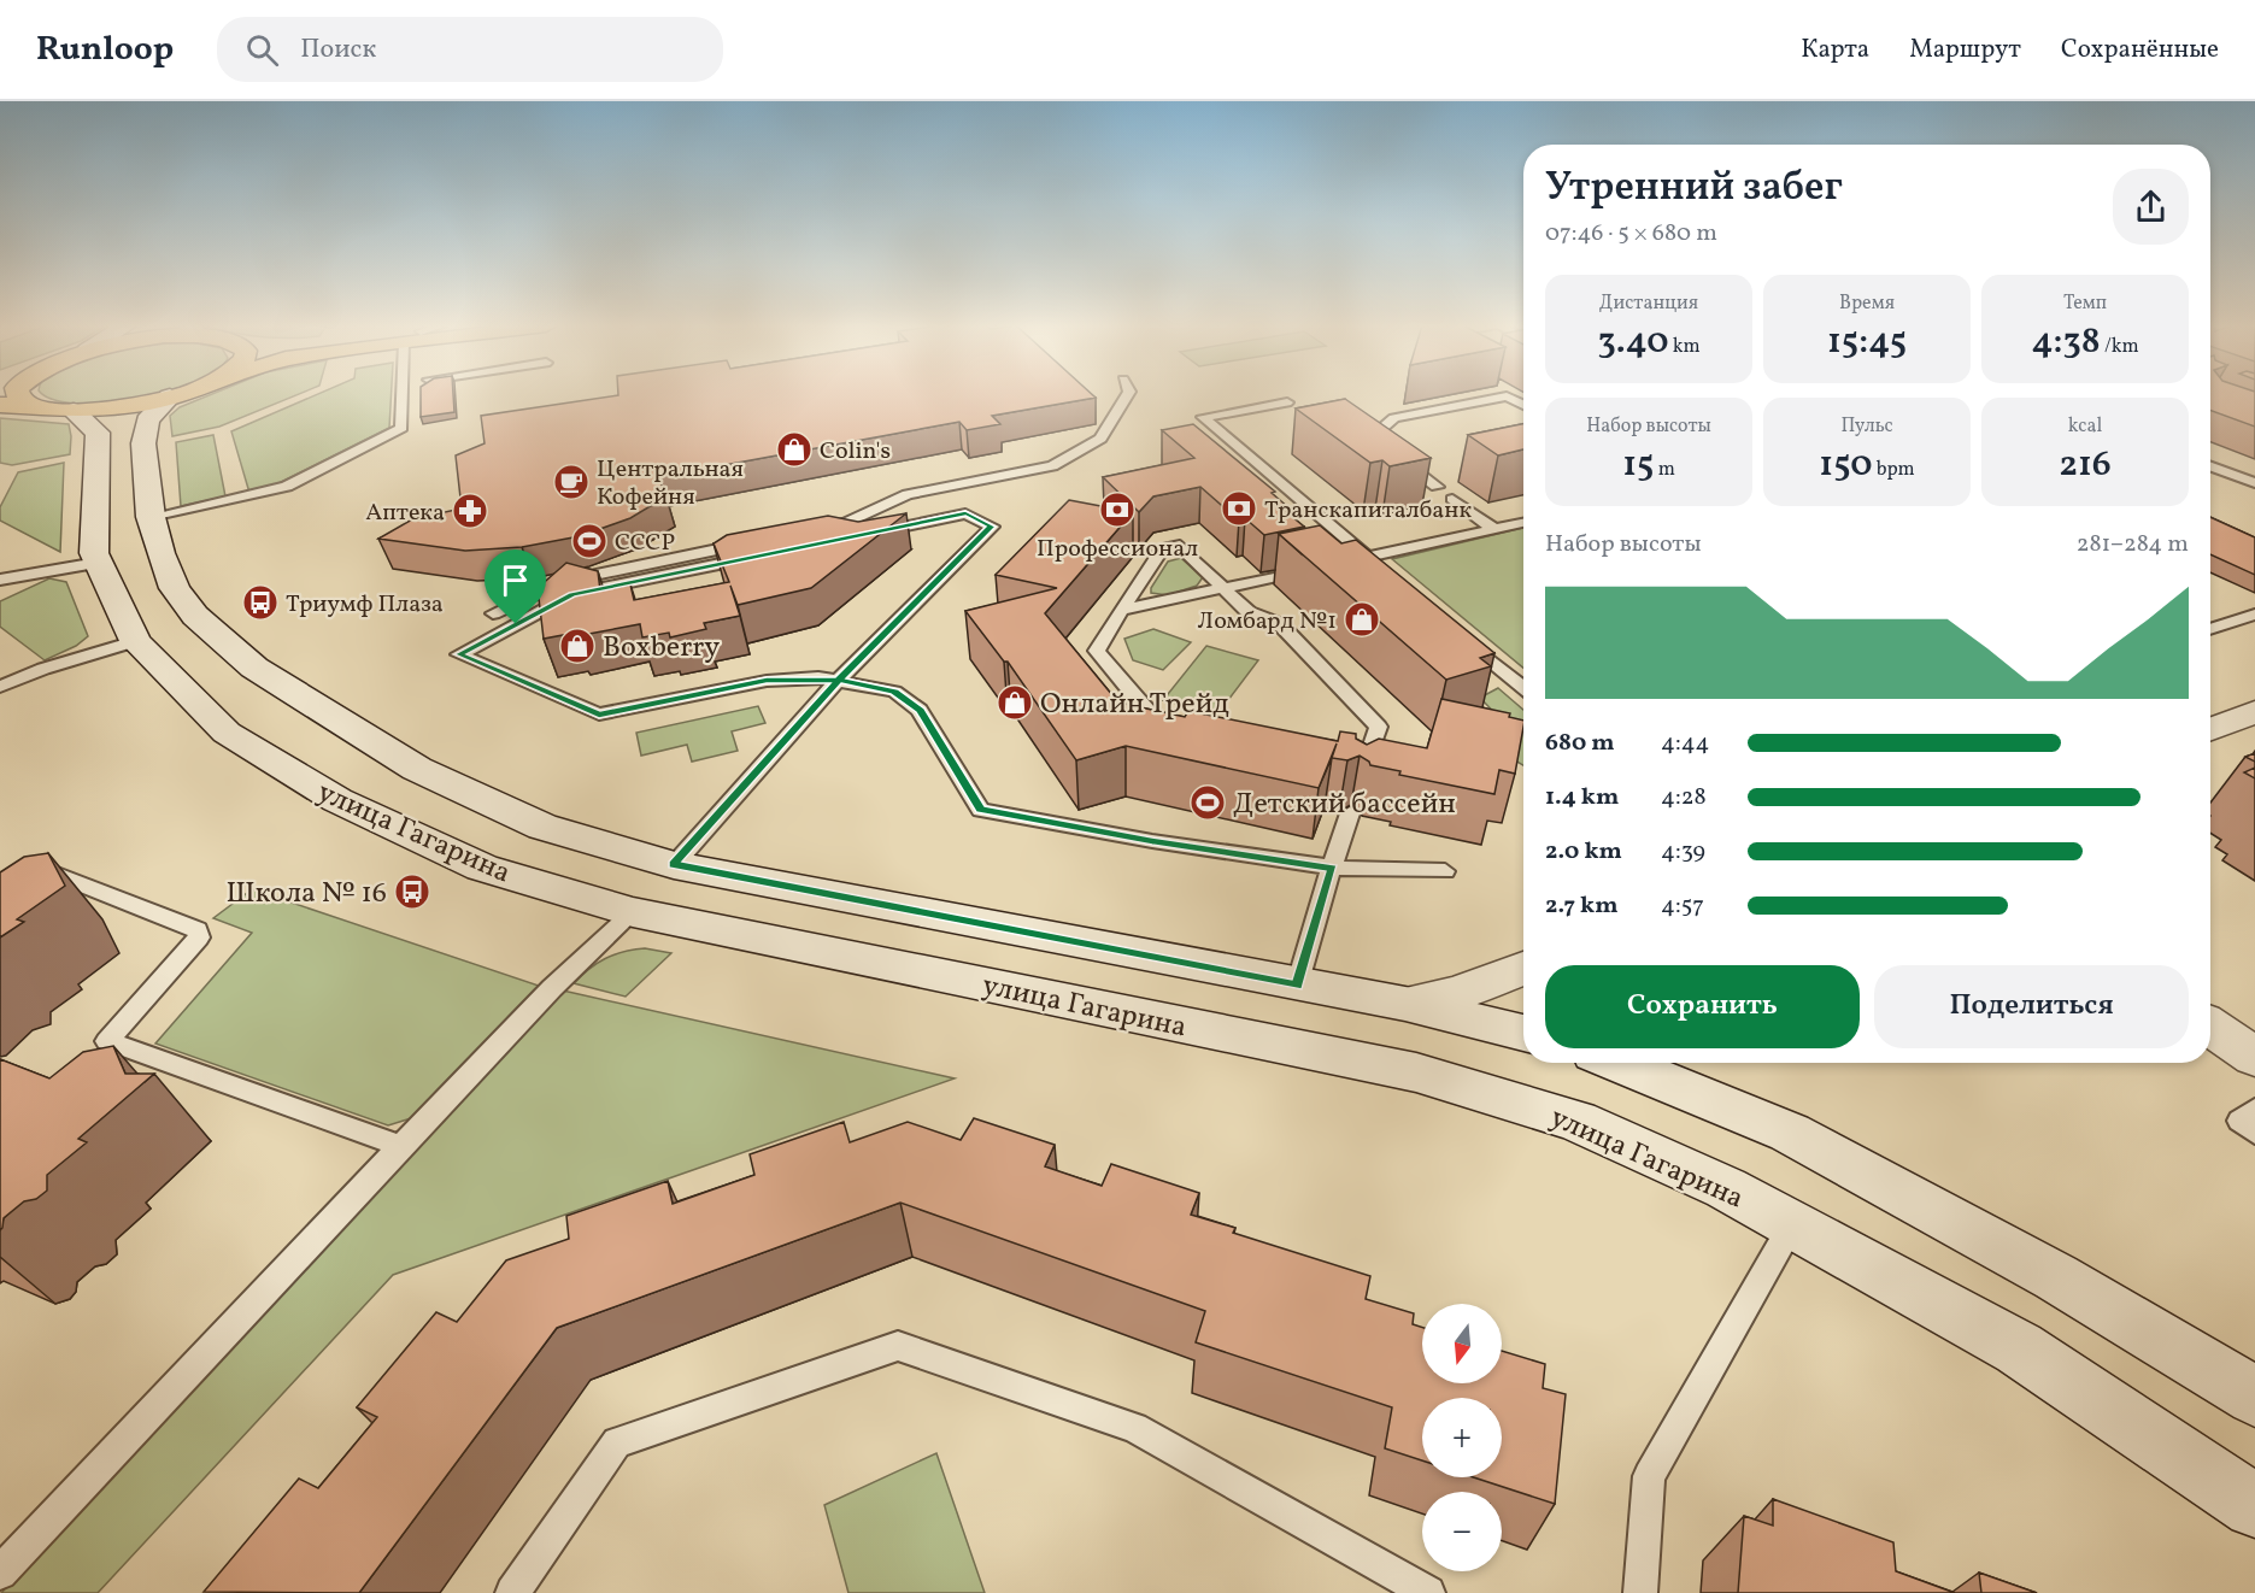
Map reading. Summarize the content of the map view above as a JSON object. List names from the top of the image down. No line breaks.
{"streets":{"main road":["улица Гагарина"]},"places":{"shop":["Colin's","Ломбард №1","Boxberry","Онлайн Трейд"],"cafe":["Центральная Кофейня"],"bank":["Транскапиталбанк","Профессионал"],"pharmacy":["Аптека"],"sports":["СССР","Детский бассейн"],"bus stop":["Триумф Плаза","Школа № 16"]},"north":"bottom","page":{"header":"Runloop","search":"Поиск","nav":["Карта","Маршрут","Сохранённые"],"heading":["Утренний забег","07:46 · 5 × 680 m"],"stats":[["Дистанция","3.40 km"],["Время","15:45"],["Темп","4:38 /km"],["Набор высоты","15 m"],["Пульс","150 bpm"],["kcal","216"]],"chart":["Набор высоты","281–284 m"],"list":[{"name":"680 m","note":"4:44"},{"name":"1.4 km","note":"4:28"},{"name":"2.0 km","note":"4:39"},{"name":"2.7 km","note":"4:57"}],"buttons":["Сохранить","Поделиться"],"map_buttons":["+","−"]}}
